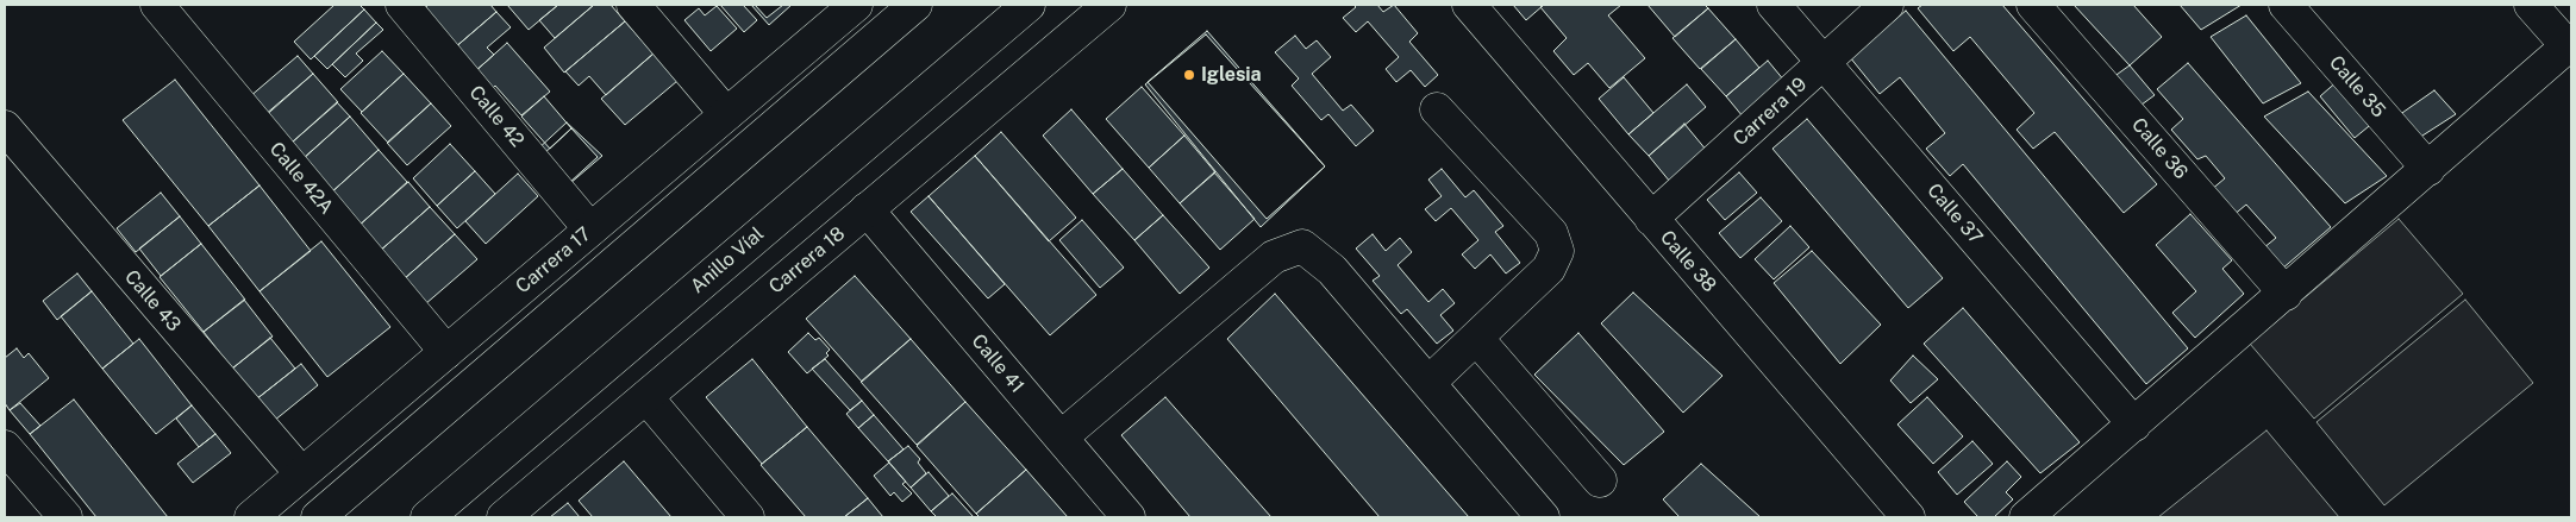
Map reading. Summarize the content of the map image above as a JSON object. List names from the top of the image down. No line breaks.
{"streets":{"main road":["Calle 35","Carrera 19","Calle 42","Calle 36","Calle 42A","Calle 37","Carrera 17","Anillo Víal","Carrera 18","Calle 38","Calle 43","Calle 41"]},"crossings":[["Carrera 19","Calle 37"],["Carrera 19","Calle 38"],["Calle 42","Carrera 17"],["Calle 42A","Carrera 17"],["Carrera 17","Calle 43"],["Carrera 18","Calle 41"]],"places":["Iglesia"]}
